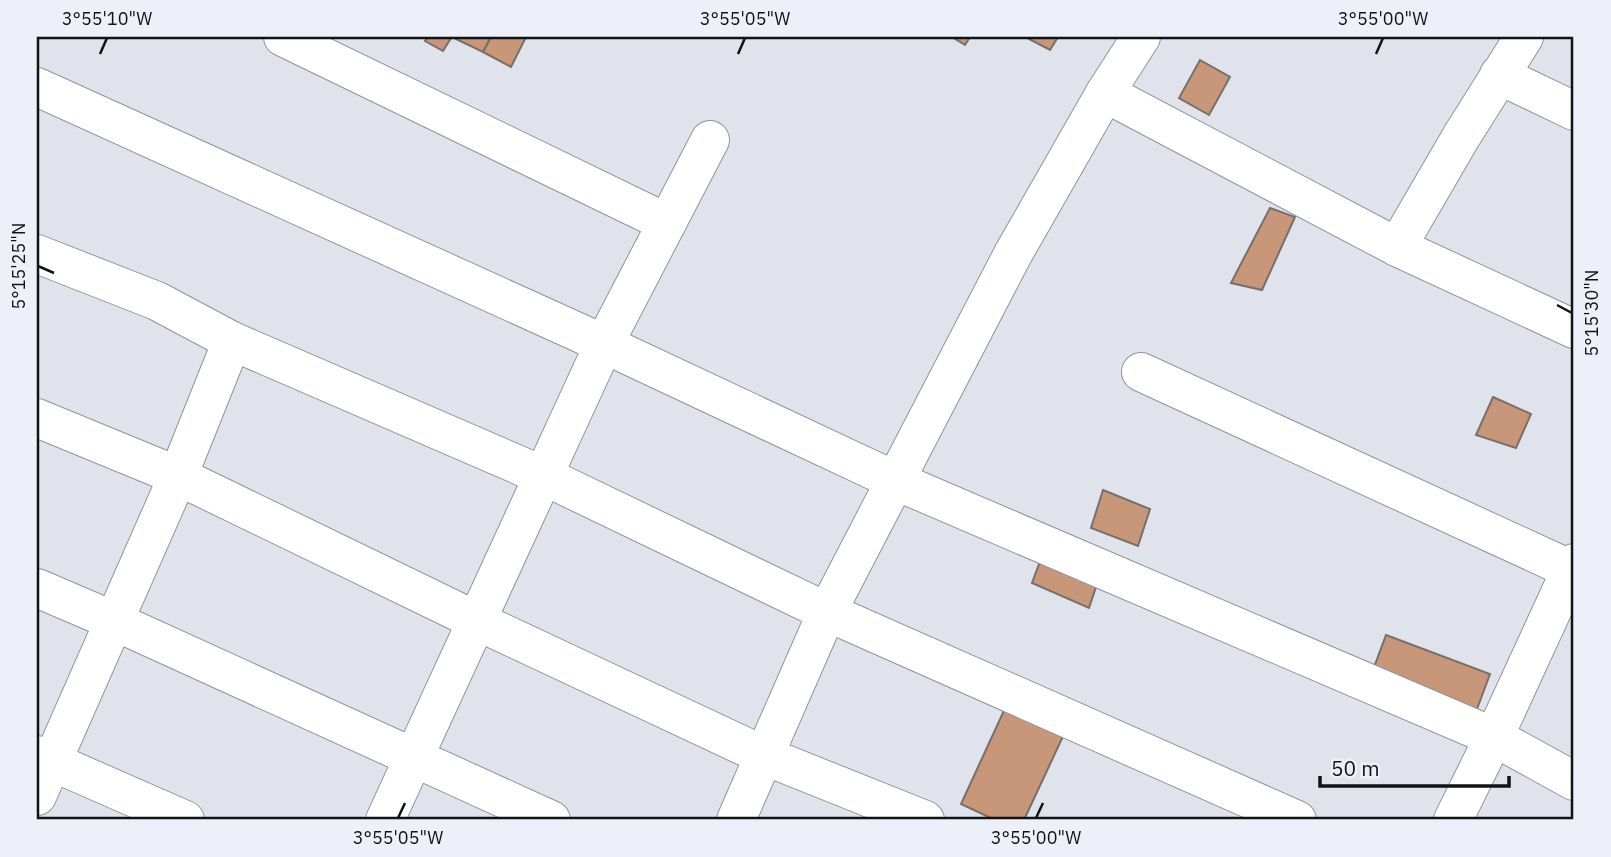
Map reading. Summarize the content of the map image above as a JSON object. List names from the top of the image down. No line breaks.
{"scale_bar":"50 m","coordinates":["3°55'10\"W","3°55'05\"W","3°55'00\"W","5°15'25\"N","5°15'30\"N"]}
